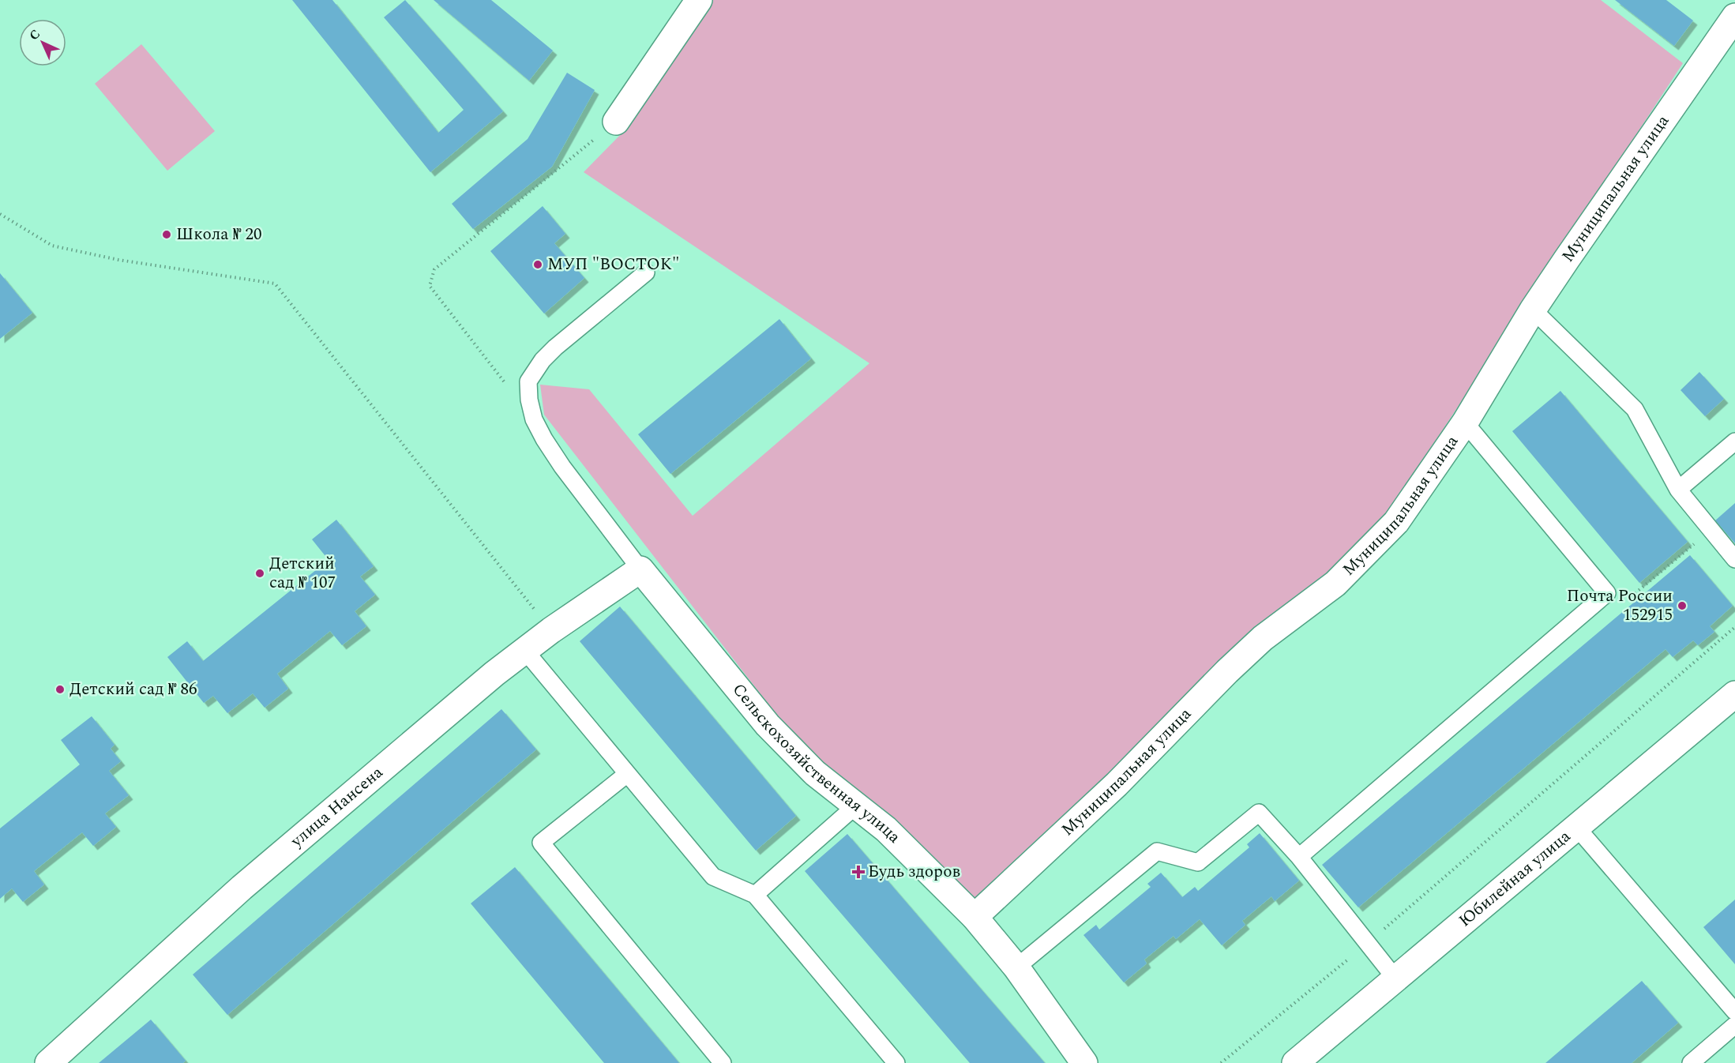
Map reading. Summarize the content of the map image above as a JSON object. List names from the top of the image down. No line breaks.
{"streets":{"street":["Муниципальная улица","Сельскохозяйственная улица","улица Нансена","Юбилейная улица"]},"crossings":[["Муниципальная улица","Сельскохозяйственная улица"],["Сельскохозяйственная улица","улица Нансена"]],"places":{"other":["Школа № 20","МУП \"ВОСТОК\"","Детский сад № 107","Почта России 152915","Детский сад № 86"],"health":["Будь здоров"]},"north":"top left"}
